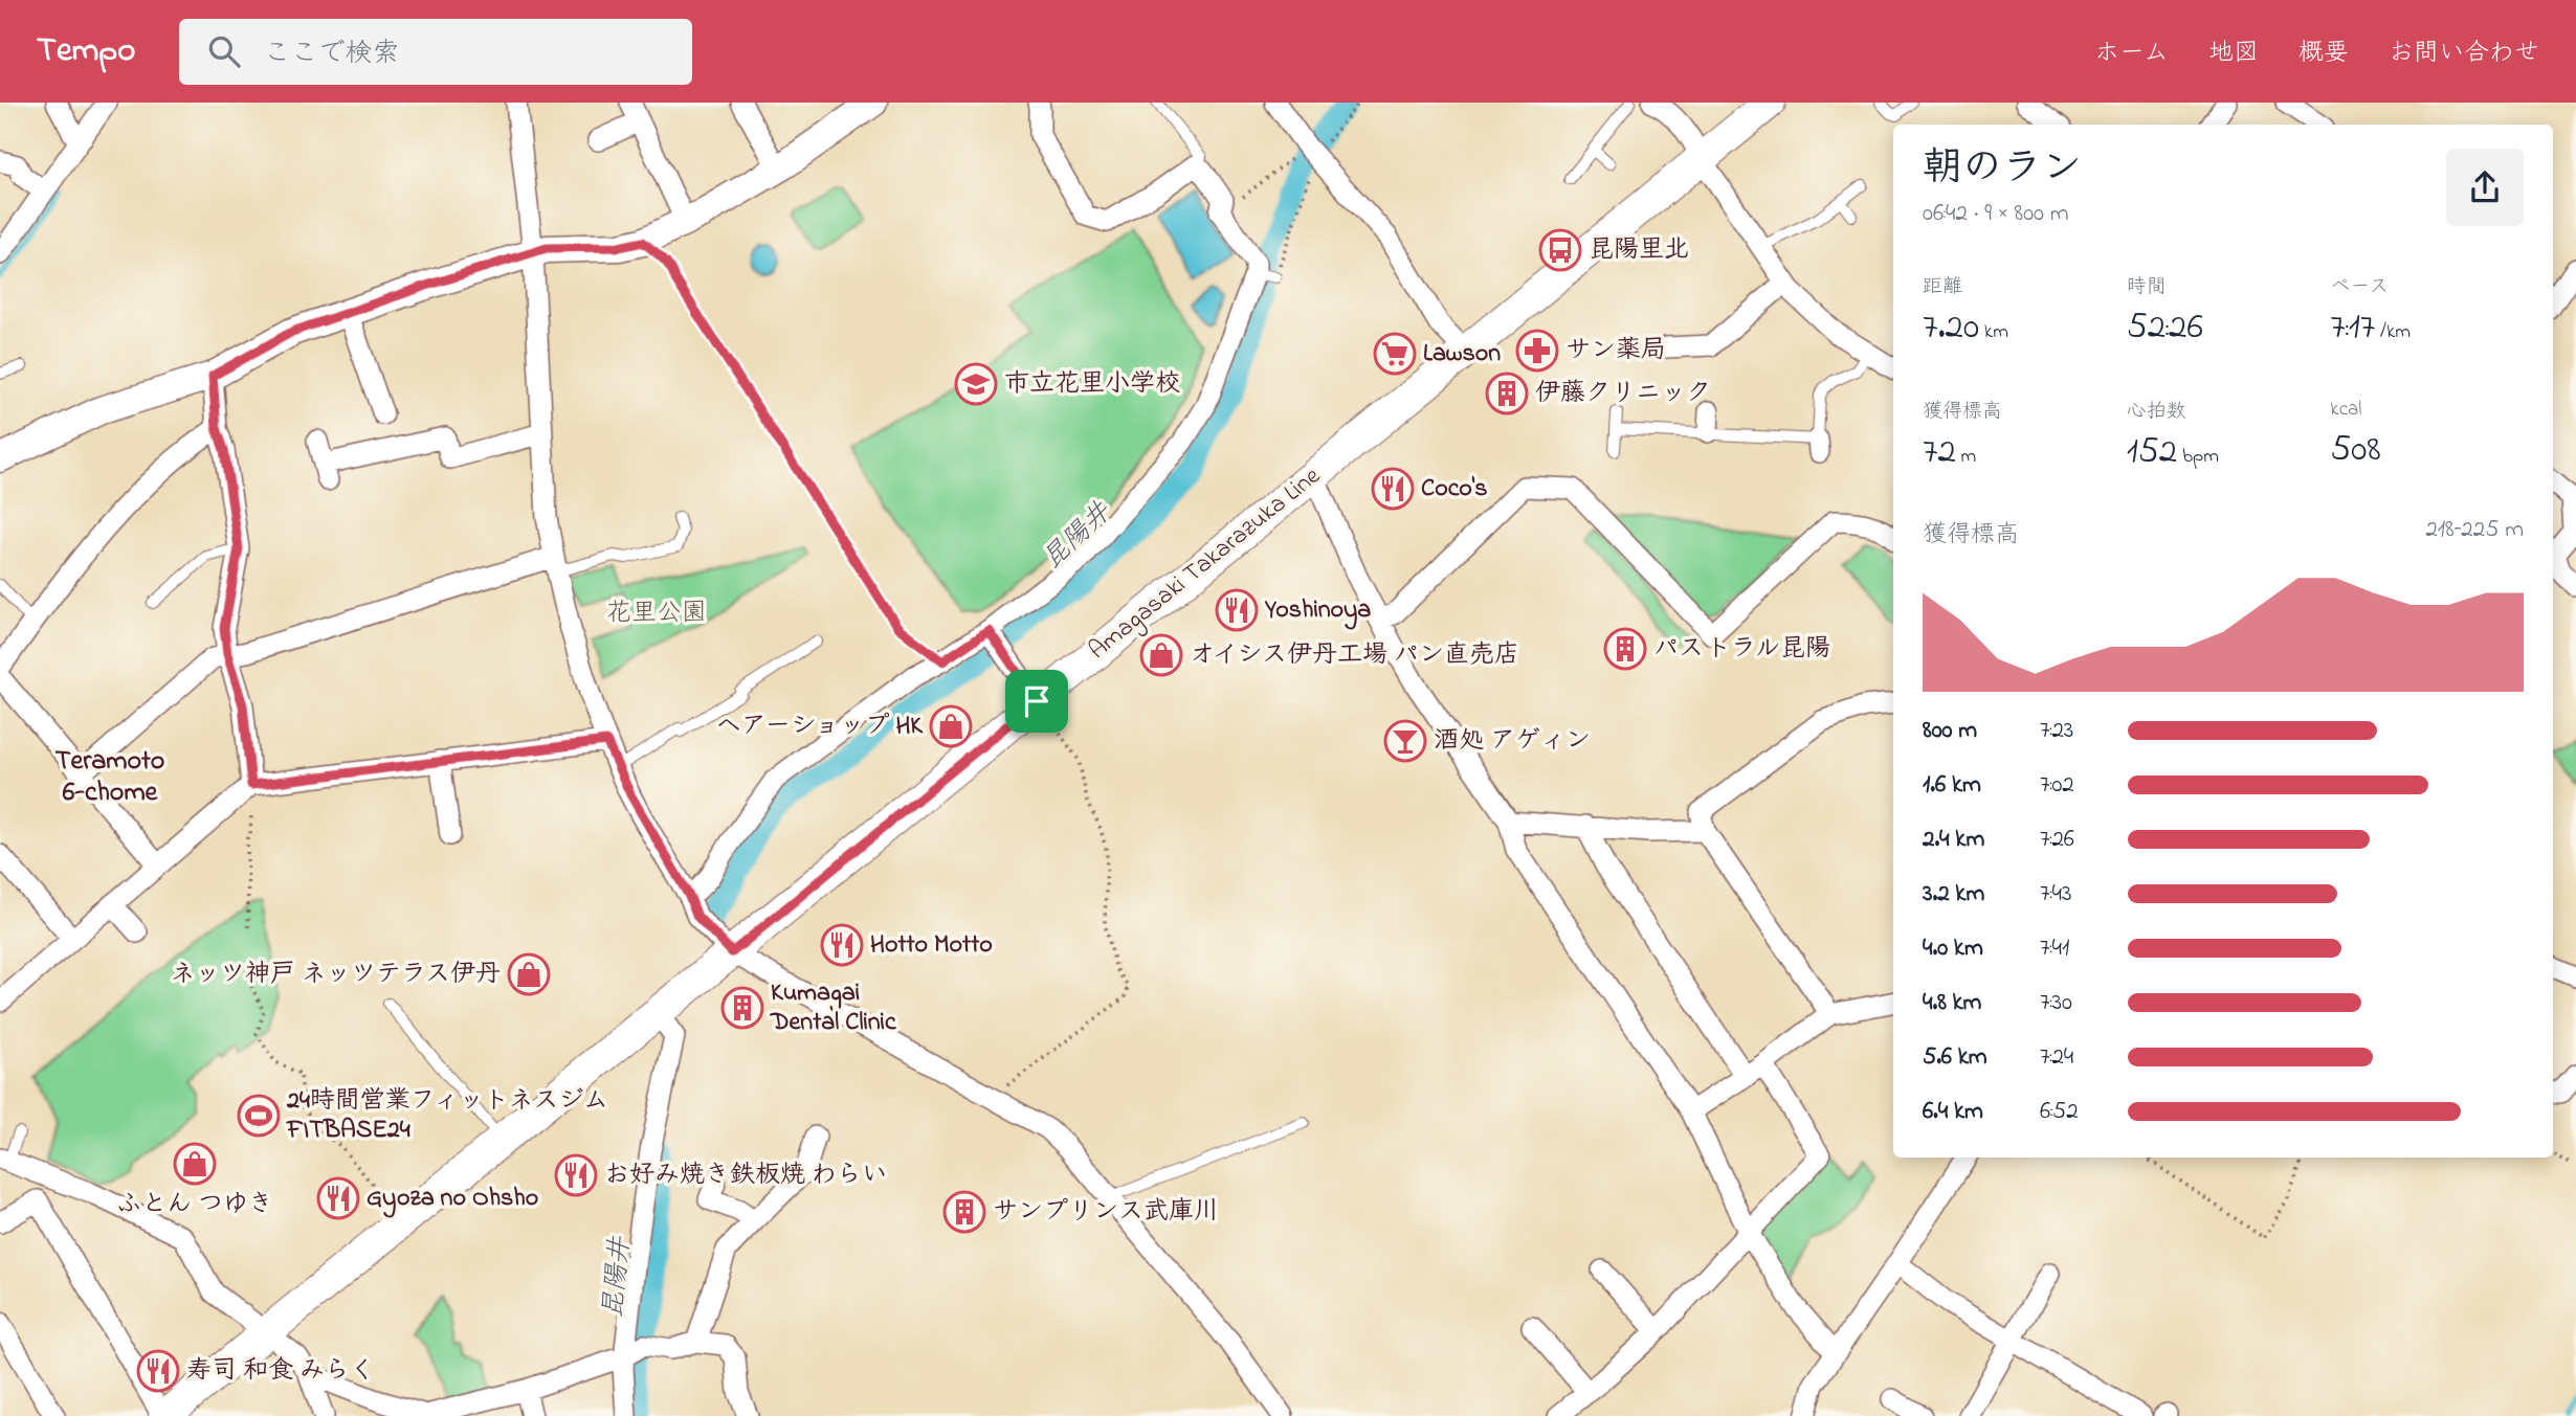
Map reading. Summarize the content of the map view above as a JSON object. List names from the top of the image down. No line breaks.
{"streets":{"main road":["Amagasaki Takarazuka Line"]},"districts":["Teramoto 6-chome"],"water":["昆陽井"],"parks":["花里公園"],"places":{"bus stop":["昆陽里北"],"pharmacy":["サン薬局"],"supermarket":["Lawson"],"school or university":["市立花里小学校"],"building":["伊藤クリニック","パストラル昆陽","Kumagai Dental Clinic","サンプリンス武庫川"],"restaurant":["Coco's","Yoshinoya","Hotto Motto","お好み焼き鉄板焼 わらい","Gyoza no Ohsho","寿司 和食 みらく"],"shop":["オイシス伊丹工場 パン直売店","ヘアーショップ HK","ネッツ神戸 ネッツテラス伊丹","ふとん つゆき"],"bar":["酒処 アゲィン"],"sports":["24時間営業フィットネスジム FITBASE24"]},"page":{"header":"Tempo","search":"ここで検索","nav":["ホーム","地図","概要","お問い合わせ"],"heading":["朝のラン","06:42 · 9 × 800 m"],"stats":[["距離","7.20 km"],["時間","52:26"],["ペース","7:17 /km"],["獲得標高","72 m"],["心拍数","152 bpm"],["kcal","508"]],"chart":["獲得標高","218–225 m"],"list":[{"name":"800 m","note":"7:23"},{"name":"1.6 km","note":"7:02"},{"name":"2.4 km","note":"7:26"},{"name":"3.2 km","note":"7:43"},{"name":"4.0 km","note":"7:41"},{"name":"4.8 km","note":"7:30"},{"name":"5.6 km","note":"7:24"},{"name":"6.4 km","note":"6:52"}]}}
